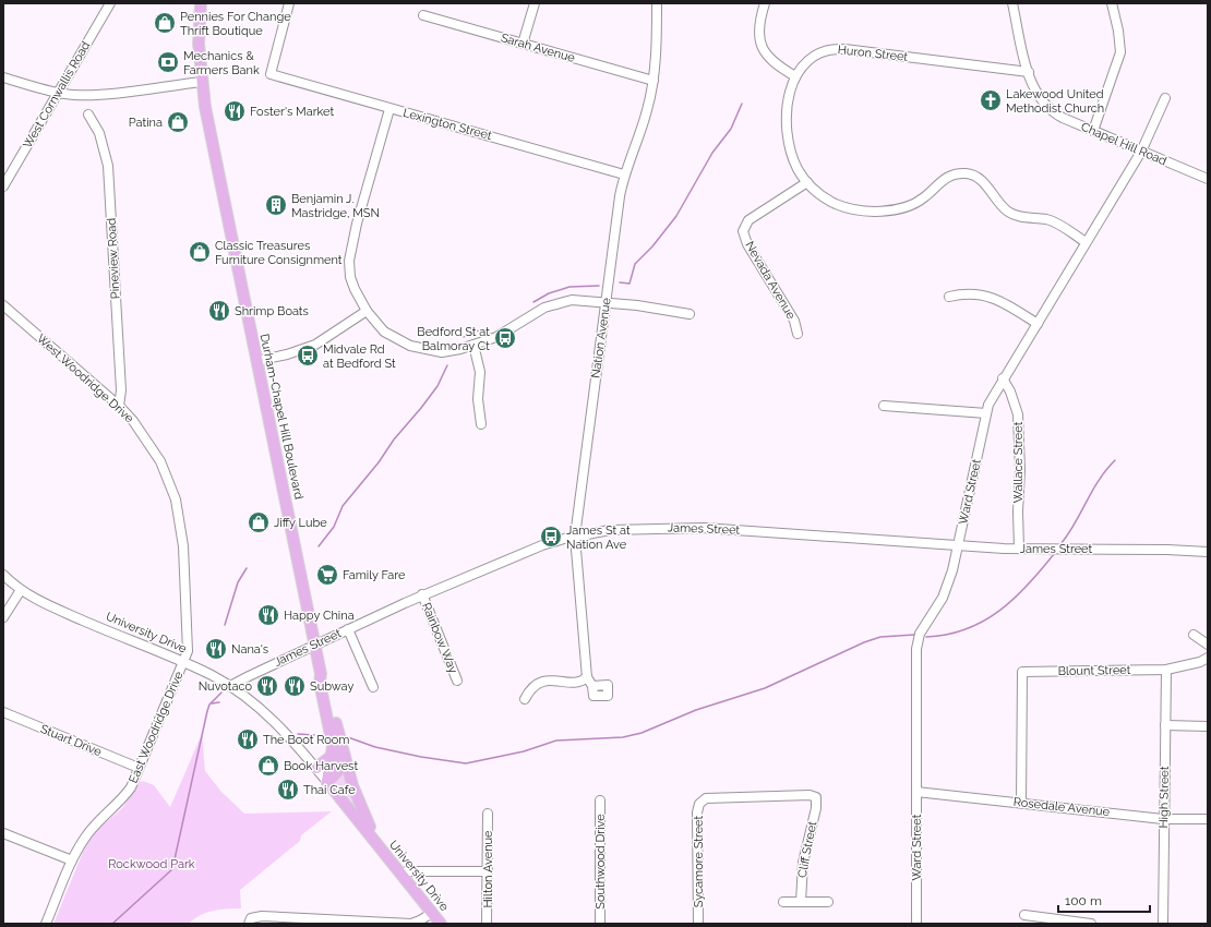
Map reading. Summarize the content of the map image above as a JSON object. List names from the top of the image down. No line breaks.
{"streets":{"main road":["Durham-Chapel Hill Boulevard","University Drive"],"street":["Sarah Avenue","Huron Street","West Cornwallis Road","Lexington Street","Chapel Hill Road","Pineview Road","Nevada Avenue","Nation Avenue","West Woodridge Drive","Wallace Street","Ward Street","James Street","Rainbow Way","Blount Street","East Woodridge Drive","Stuart Drive","High Street","Rosedale Avenue","Cliff Street","Southwood Drive","Sycamore Street","Hilton Avenue"]},"crossings":[["Sarah Avenue","Nation Avenue"],["Huron Street","Chapel Hill Road"],["Huron Street","Nevada Avenue"],["Huron Street","Ward Street"],["Lexington Street","Nation Avenue"],["Chapel Hill Road","Ward Street"],["Pineview Road","West Woodridge Drive"],["Nation Avenue","James Street"],["West Woodridge Drive","University Drive"],["West Woodridge Drive","East Woodridge Drive"],["Durham-Chapel Hill Boulevard","James Street"],["Durham-Chapel Hill Boulevard","University Drive"],["Wallace Street","Ward Street"],["Wallace Street","James Street"],["Ward Street","James Street"],["Ward Street","Rosedale Avenue"],["James Street","University Drive"],["James Street","Rainbow Way"],["University Drive","East Woodridge Drive"],["Blount Street","High Street"],["Blount Street","Rosedale Avenue"],["East Woodridge Drive","Stuart Drive"],["High Street","Rosedale Avenue"],["Cliff Street","Sycamore Street"]],"parks":["Rockwood Park"],"places":{"shop":["Pennies For Change Thrift Boutique","Patina","Classic Treasures Furniture Consignment","Jiffy Lube","Book Harvest"],"bank":["Mechanics & Farmers Bank"],"church":["Lakewood United Methodist Church"],"restaurant":["Foster's Market","Shrimp Boats","Happy China","Nana's","Nuvotaco","Subway","The Boot Room","Thai Cafe"],"building":["Benjamin J. Mastridge, MSN"],"bus stop":["Bedford St at Balmoray Ct","Midvale Rd at Bedford St","James St at Nation Ave"],"supermarket":["Family Fare"]},"scale_bar":"100 m"}
